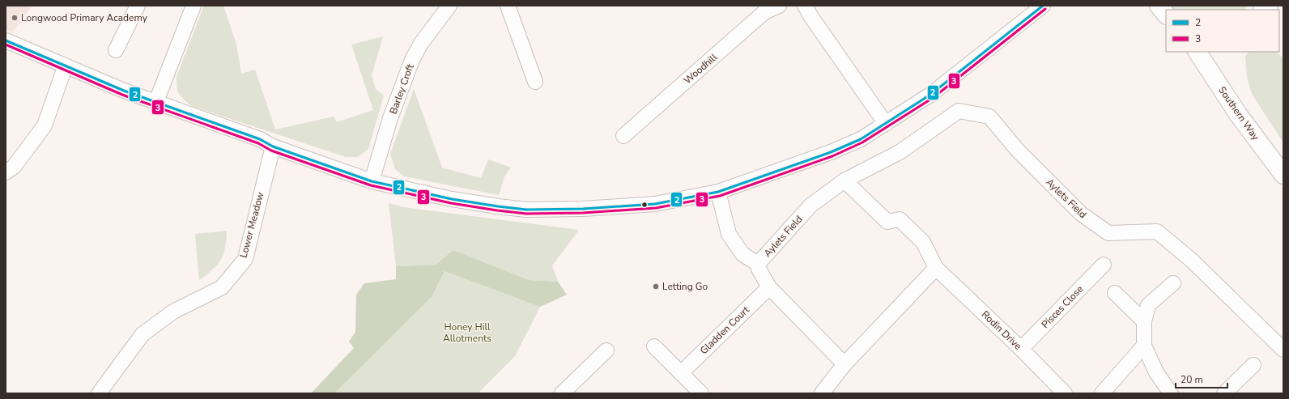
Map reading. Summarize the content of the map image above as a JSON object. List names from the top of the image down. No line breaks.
{"streets":{"main road":["Southern Way"],"street":["Woodhill","Barley Croft","Aylets Field","Lower Meadow","Pisces Close","Gladden Court","Rodin Drive"]},"crossings":[["Aylets Field","Rodin Drive"],["Pisces Close","Rodin Drive"]],"parks":["Honey Hill Allotments"],"places":["Longwood Primary Academy","Letting Go"],"lines":["transit line 2","transit line 3"],"legend":["2","3"],"scale_bar":"20 m"}
